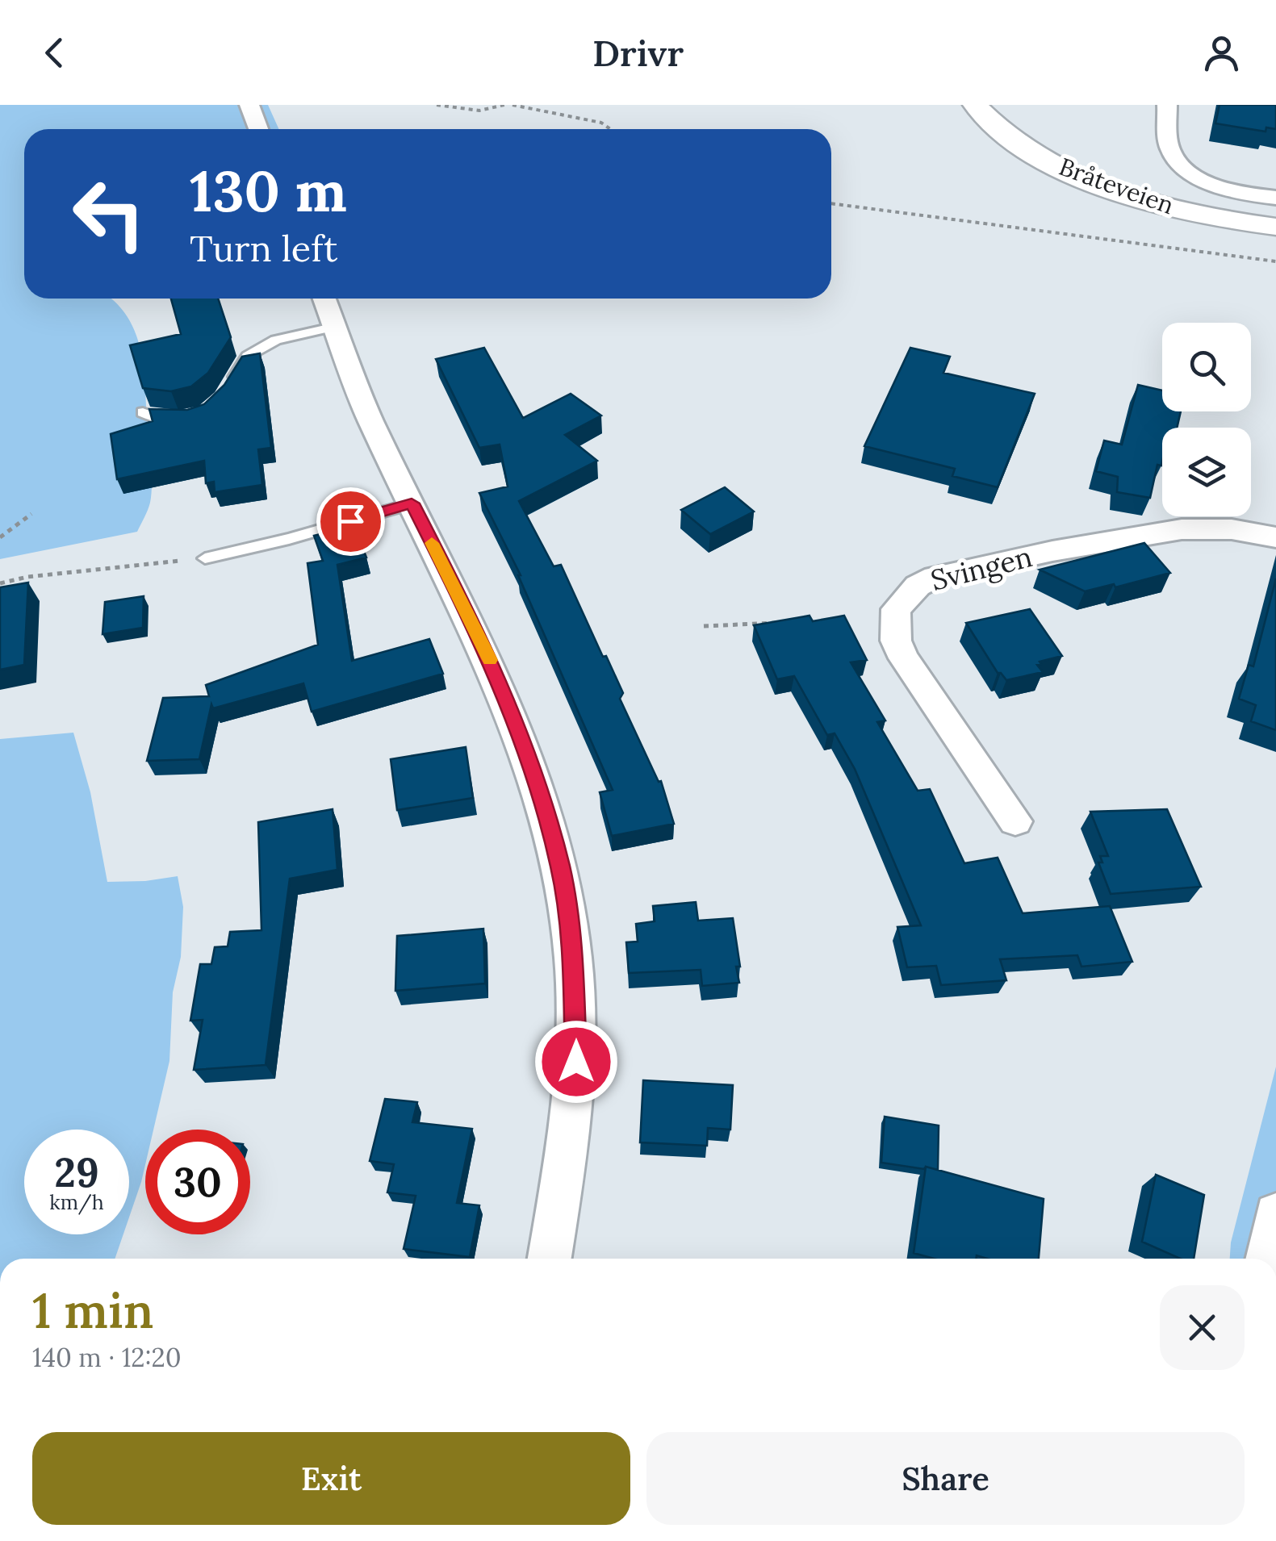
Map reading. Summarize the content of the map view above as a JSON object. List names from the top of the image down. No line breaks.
{"streets":{"main road":["Bråteveien"],"street":["Svingen"]},"page":{"header":"Drivr","turn":["130 m","Turn left"],"speed":"29 km/h","limit":"30","heading":["1 min","140 m · 12:20"],"buttons":["Exit","Share"]}}
